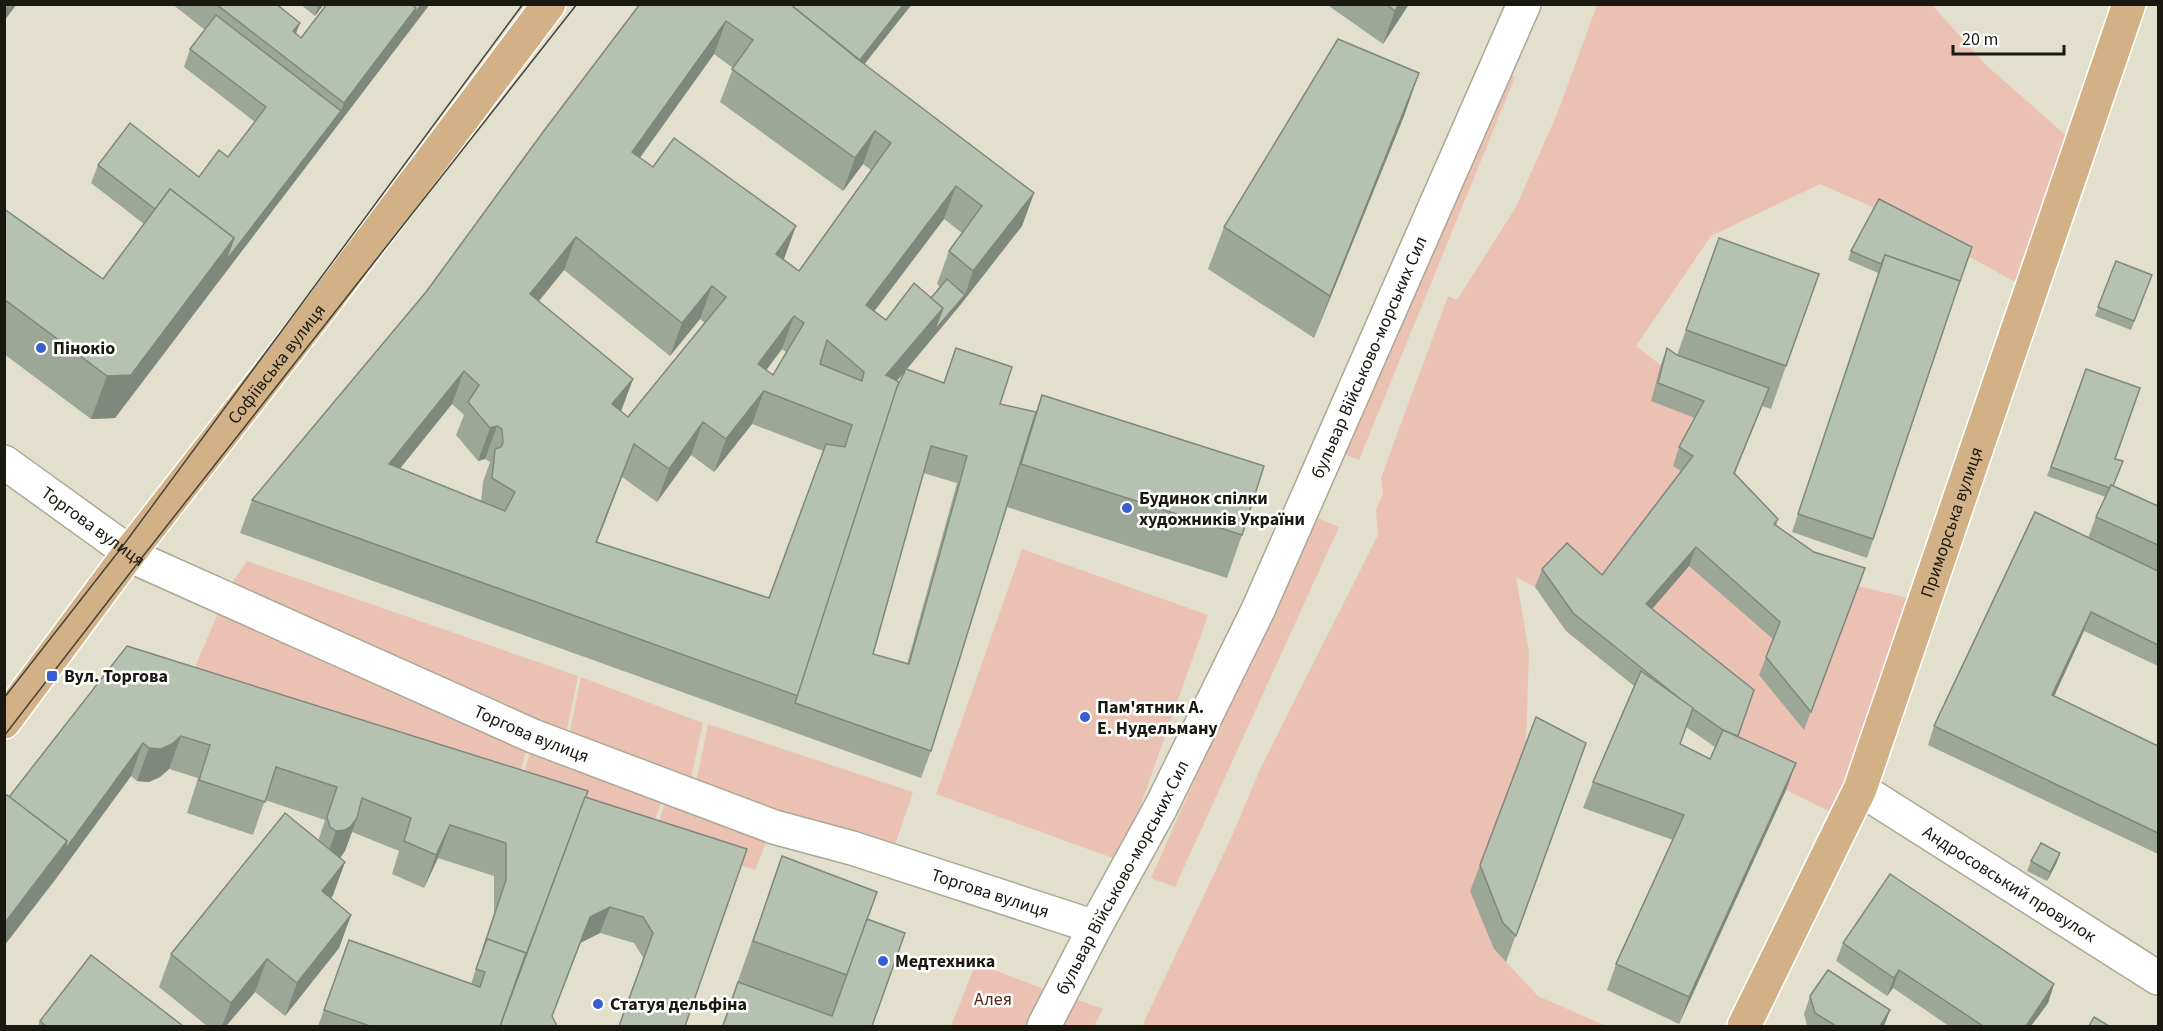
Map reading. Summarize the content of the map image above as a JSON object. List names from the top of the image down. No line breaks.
{"streets":{"main road":["Софіївська вулиця","Приморська вулиця"],"street":["бульвар Військово-морських Сил","Торгова вулиця","Андросовський провулок"]},"crossings":[["бульвар Військово-морських Сил","Торгова вулиця"],["Софіївська вулиця","Торгова вулиця"],["Приморська вулиця","Андросовський провулок"]],"parks":["Алея"],"places":{"other":["Пінокіо","Будинок спілки художників України","Пам'ятник А. Е. Нудельману","Медтехника","Статуя дельфіна"],"transit":["Вул. Торгова"]},"scale_bar":"20 m"}
